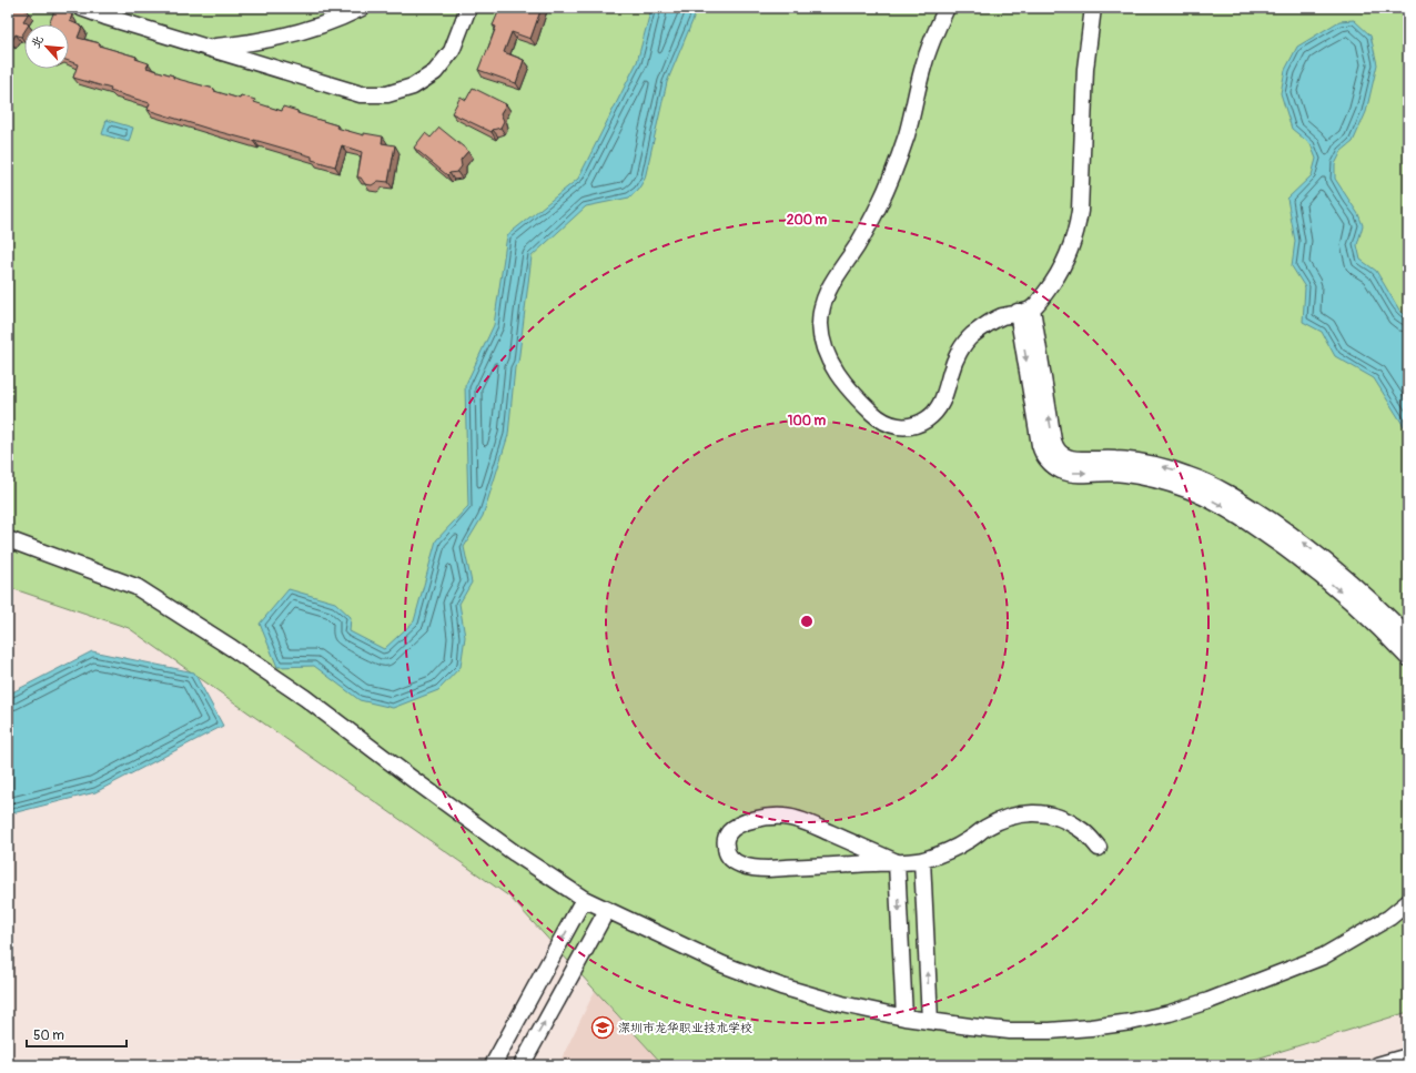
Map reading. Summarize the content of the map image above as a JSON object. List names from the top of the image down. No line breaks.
{"places":{"school or university":["深圳市龙华职业技术学校"]},"scale_bar":"50 m","north":"top left","rings":["200 m","100 m"]}
